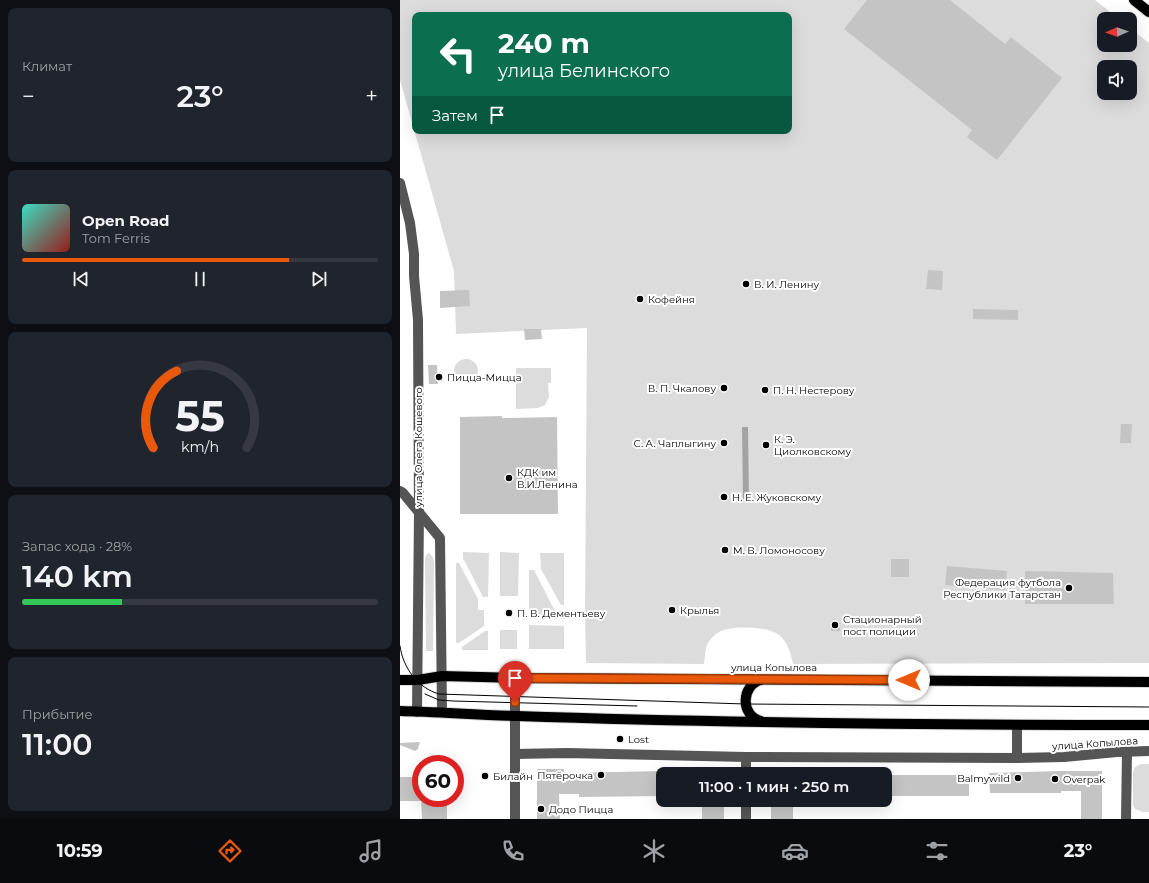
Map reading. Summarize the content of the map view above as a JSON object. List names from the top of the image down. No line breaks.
{"streets":{"main road":["улица Копылова"],"street":["улица Олега Кошевого"]},"crossings":[["улица Олега Кошевого","улица Копылова"]],"places":["В. И. Ленину","Кофейня","Пицца-Мицца","В. П. Чкалову","П. Н. Нестерову","С. А. Чаплыгину","К. Э. Циолковскому","КДК им В.И.Ленина","Н. Е. Жуковскому","М. В. Ломоносову","Федерация футбола Республики Татарстан","Крылья","П. В. Дементьеву","Стационарный пост полиции","Lost","Пятёрочка","Билайн","Balmywild","Overpak","Додо Пицца"],"north":"left","page":{"tile":["Климат",["Запас хода · 28%","140 km"],["Прибытие","11:00"]],"turn":["240 m","улица Белинского"],"heat":["−","23°","+"],"then":"Затем","song":["Open Road","Tom Ferris"],"limit":"60","trip":"11:00 · 1 мин · 250 m","tabs":["10:59","23°"],"gauge":["55","km/h"]}}
